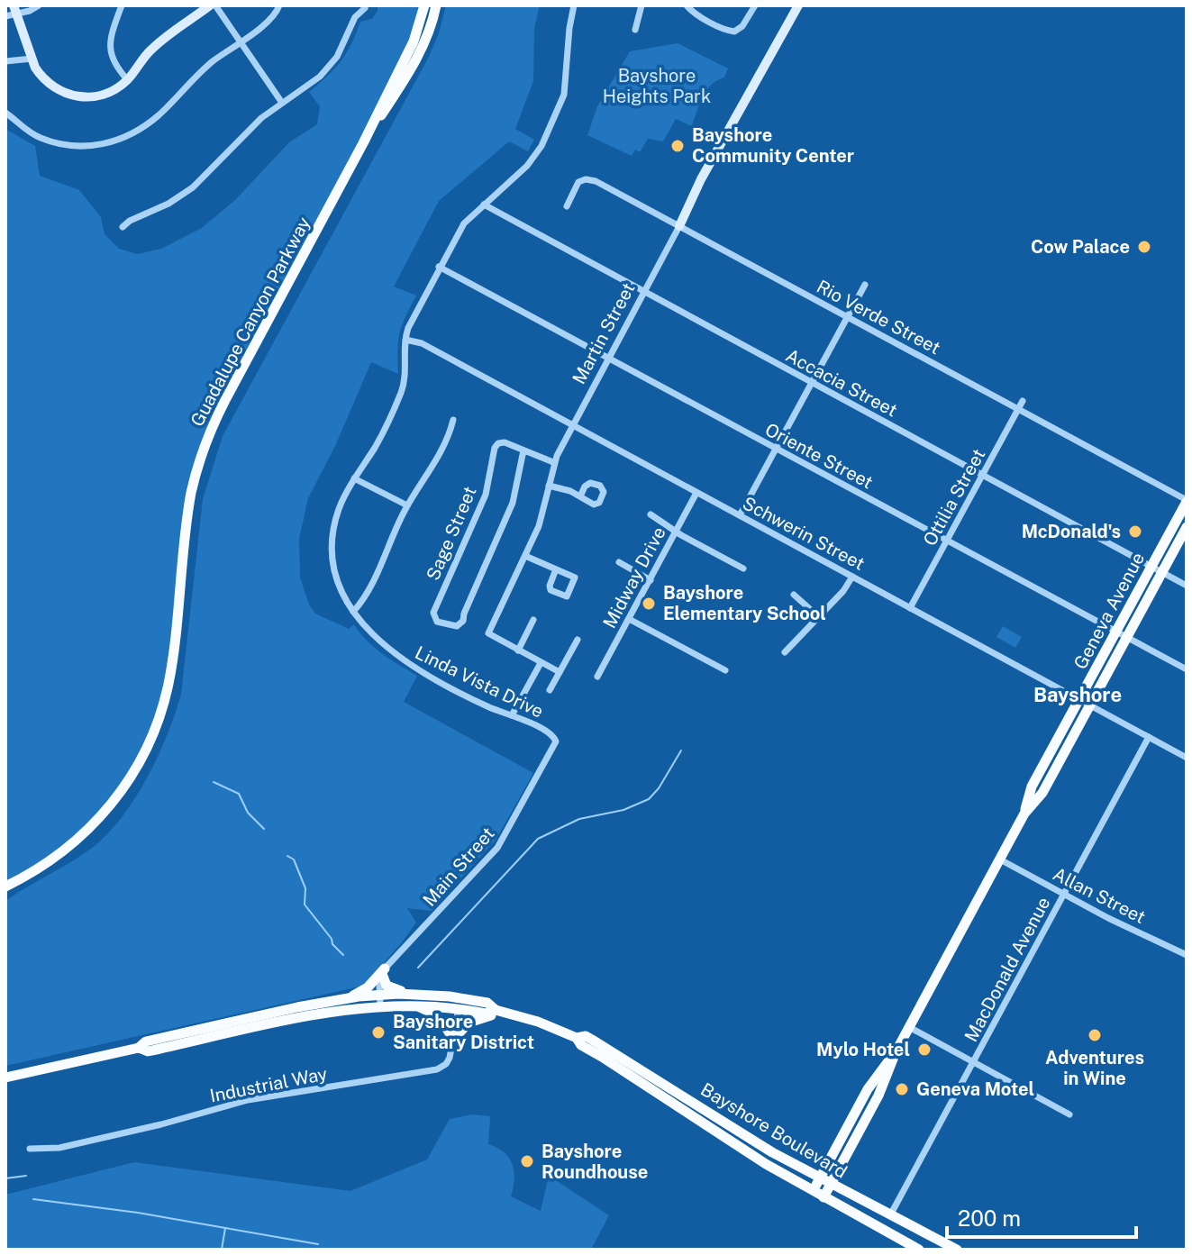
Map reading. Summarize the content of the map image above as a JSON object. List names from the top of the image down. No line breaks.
{"streets":{"main road":["Guadalupe Canyon Parkway","Geneva Avenue","Bayshore Boulevard"],"street":["Rio Verde Street","Martin Street","Accacia Street","Oriente Street","Ottilia Street","Sage Street","Schwerin Street","Midway Drive","Linda Vista Drive","Main Street","Allan Street","MacDonald Avenue","Industrial Way"]},"crossings":[["Rio Verde Street","Martin Street"],["Rio Verde Street","Ottilia Street"],["Rio Verde Street","Geneva Avenue"],["Martin Street","Accacia Street"],["Martin Street","Oriente Street"],["Martin Street","Sage Street"],["Martin Street","Schwerin Street"],["Accacia Street","Ottilia Street"],["Accacia Street","Geneva Avenue"],["Accacia Street","Linda Vista Drive"],["Oriente Street","Ottilia Street"],["Oriente Street","Geneva Avenue"],["Oriente Street","Linda Vista Drive"],["Ottilia Street","Schwerin Street"],["Schwerin Street","Midway Drive"],["Schwerin Street","Geneva Avenue"],["Schwerin Street","Linda Vista Drive"],["Schwerin Street","MacDonald Avenue"],["Geneva Avenue","Allan Street"],["Geneva Avenue","Bayshore Boulevard"],["Linda Vista Drive","Main Street"],["Allan Street","MacDonald Avenue"],["MacDonald Avenue","Bayshore Boulevard"],["Industrial Way","Bayshore Boulevard"]],"districts":["Bayshore"],"parks":["Bayshore Heights Park"],"places":["Bayshore Community Center","Cow Palace","McDonald's","Bayshore Elementary School","Bayshore Sanitary District","Adventures in Wine","Mylo Hotel","Geneva Motel","Bayshore Roundhouse"],"scale_bar":"200 m"}
